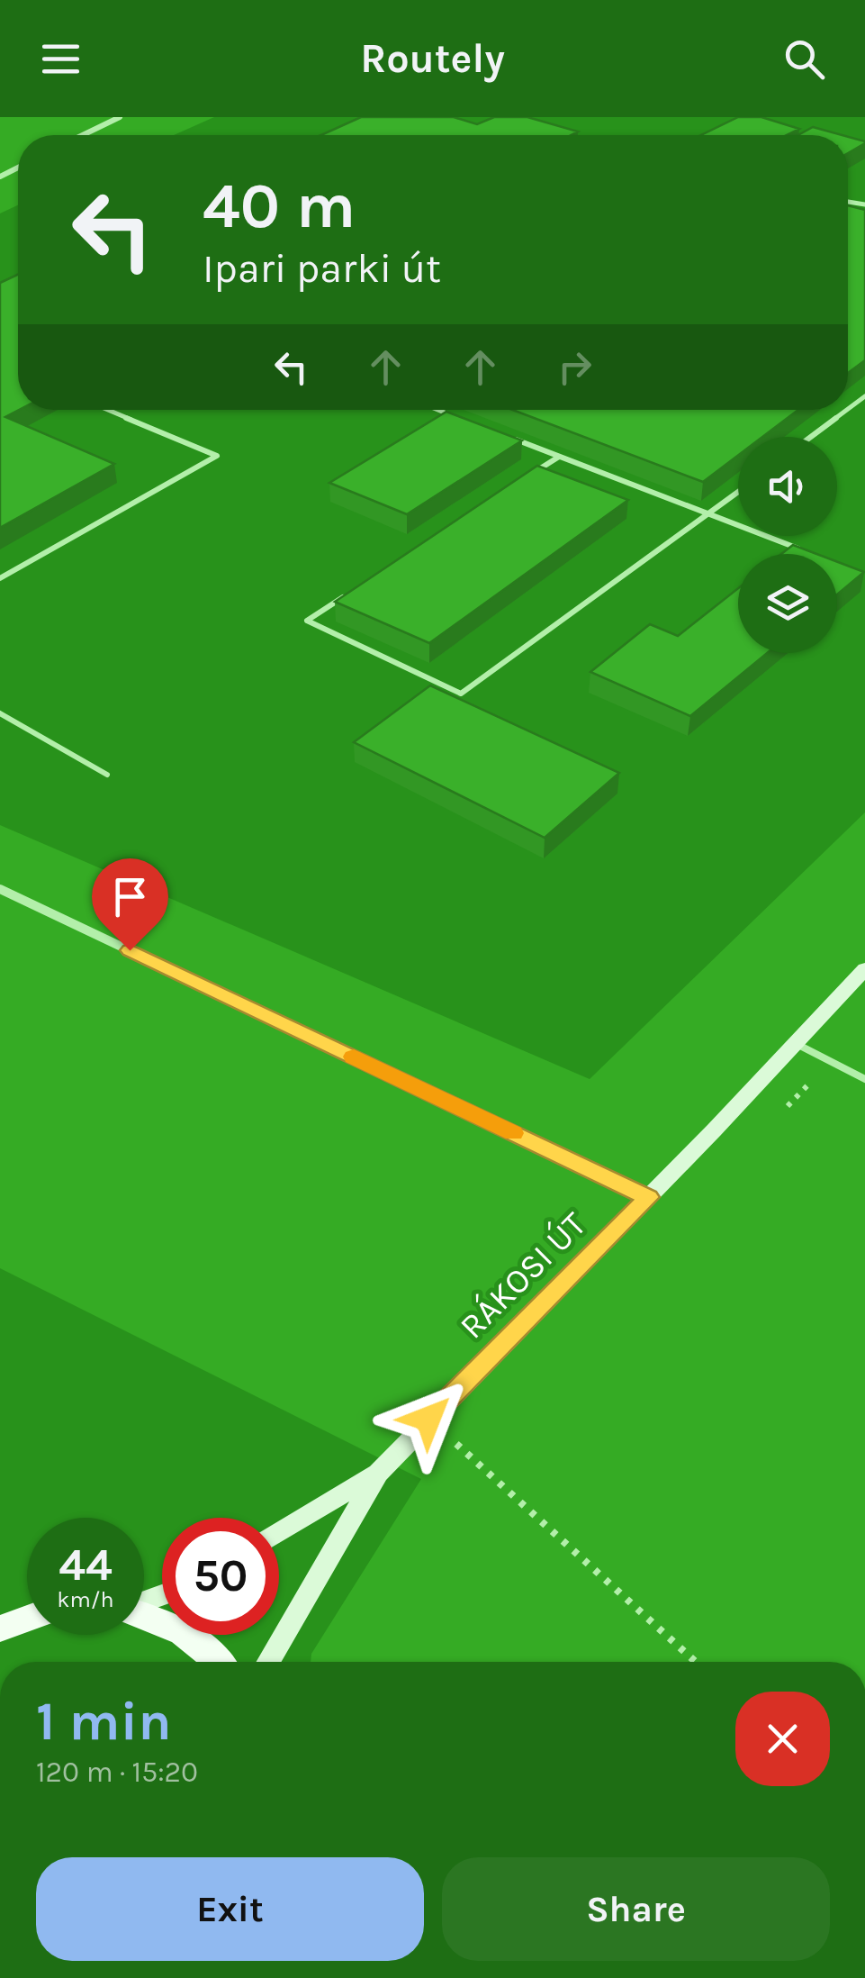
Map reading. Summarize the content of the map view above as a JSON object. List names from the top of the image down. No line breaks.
{"streets":{"main road":["RÁKOSI ÚT"]},"page":{"header":"Routely","turn":["40 m","Ipari parki út"],"speed":"44 km/h","limit":"50","heading":["1 min","120 m · 15:20"],"buttons":["Exit","Share"]}}
